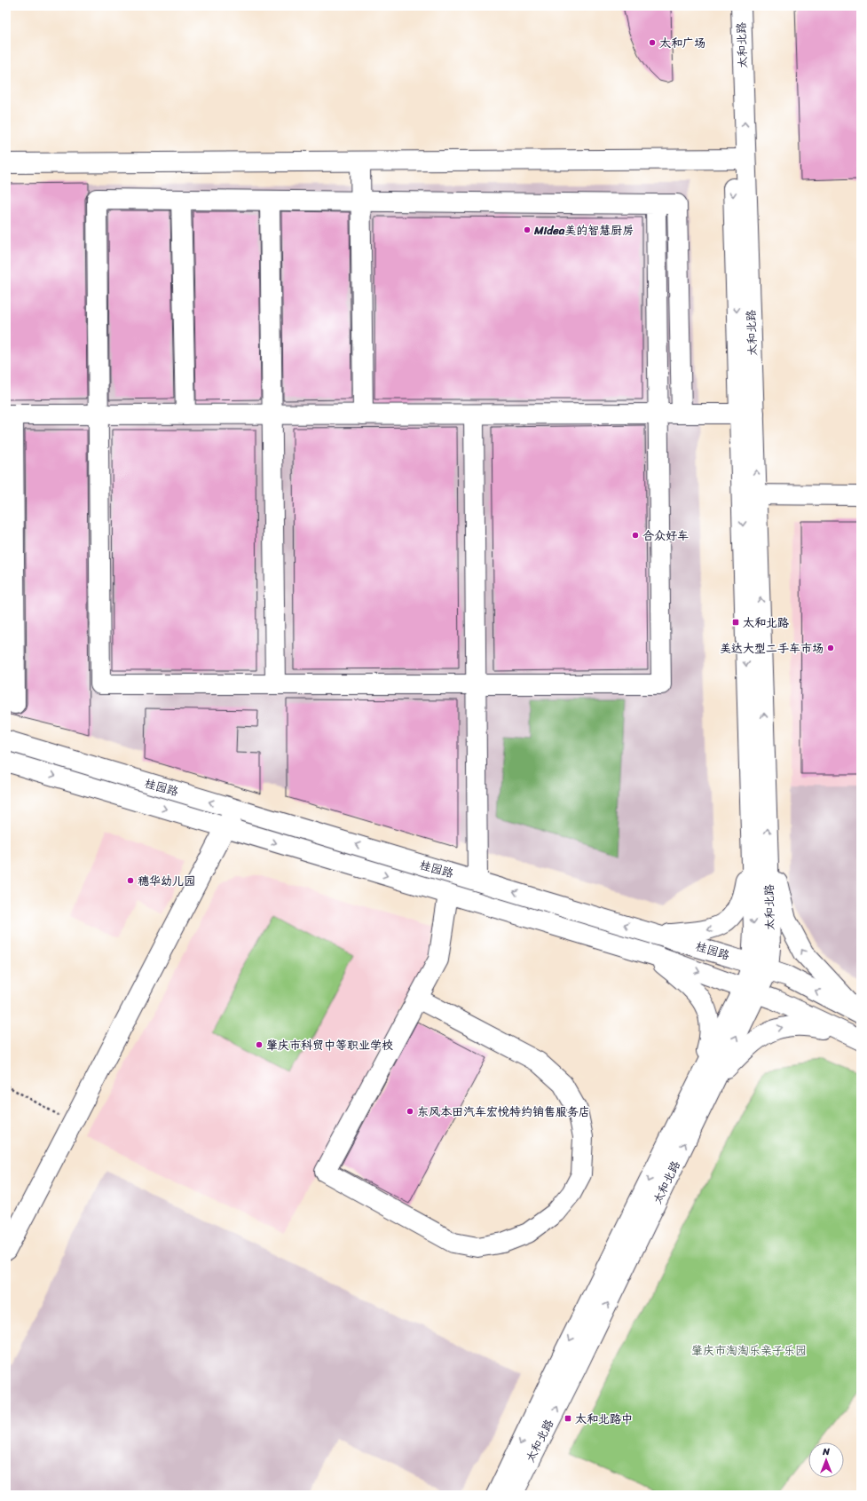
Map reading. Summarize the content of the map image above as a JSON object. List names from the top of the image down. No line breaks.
{"streets":{"main road":["太和北路","桂园路"]},"crossings":[["太和北路","桂园路"]],"parks":["肇庆市淘淘乐亲子乐园"],"places":{"other":["太和广场","Midea美的智慧厨房","合众好车","美达大型二手车市场","穗华幼儿园","肇庆市科贸中等职业学校","东风本田汽车宏悦特约销售服务店"],"transit":["太和北路","太和北路中"]},"north":"top"}
